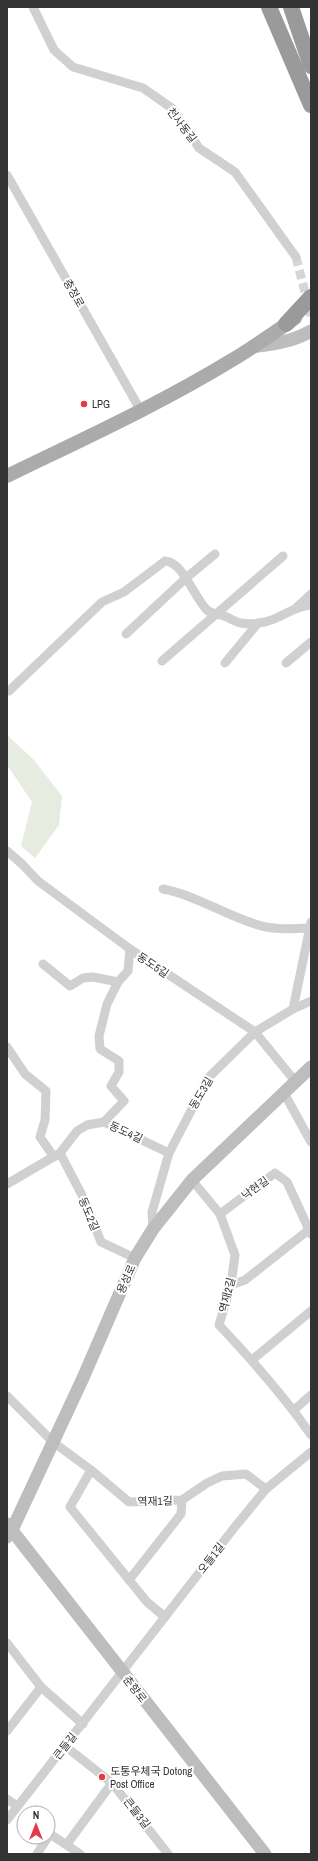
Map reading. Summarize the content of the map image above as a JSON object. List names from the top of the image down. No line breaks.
{"streets":{"street":["천사동길","충정로","동도5길","동도3길","동도4길","낙현길","동도2길","용성로","역재2길","역재1길","오들1길","춘향로","큰들길","큰들3길"]},"crossings":[["동도5길","동도3길"],["동도5길","용성로"],["동도3길","동도4길"],["동도3길","용성로"],["동도4길","동도2길"],["낙현길","역재2길"],["동도2길","용성로"],["용성로","역재2길"],["용성로","역재1길"],["용성로","춘향로"],["역재1길","오들1길"],["오들1길","춘향로"],["오들1길","큰들길"],["춘향로","큰들길"],["큰들길","큰들3길"]],"places":["LPG","도통우체국 Dotong Post Office"],"north":"top"}
